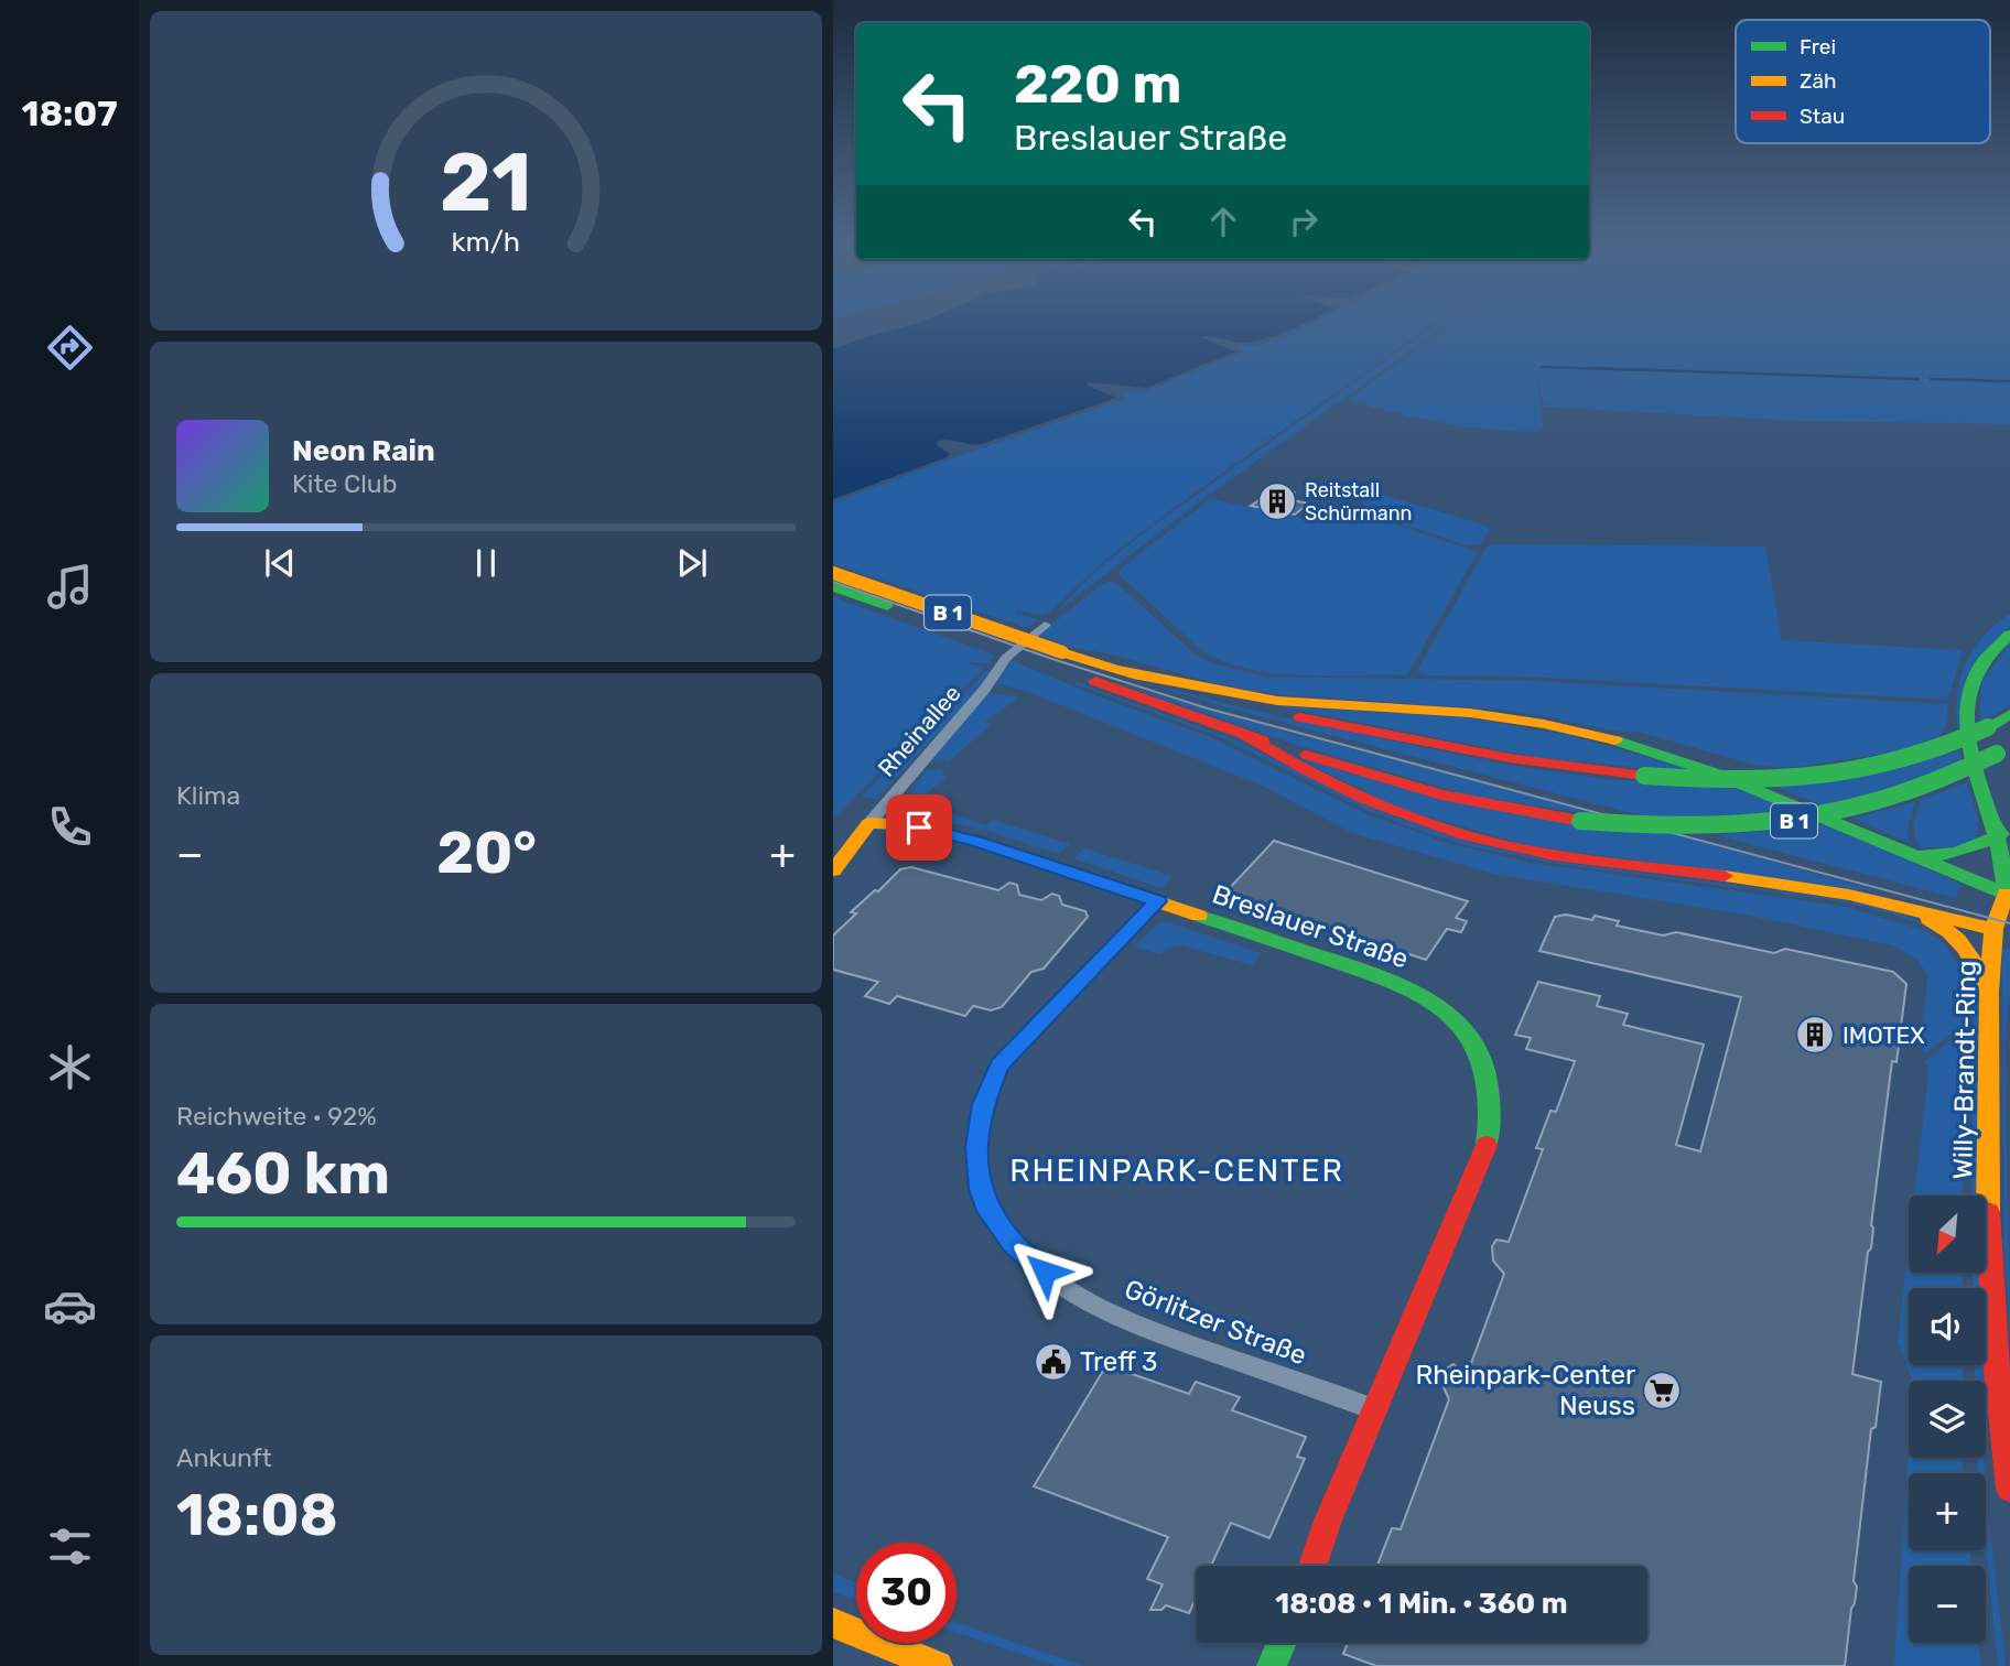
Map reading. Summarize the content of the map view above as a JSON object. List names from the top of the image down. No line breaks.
{"streets":{"main road":["B 1","Rheinallee","Breslauer Straße","Willy-Brandt-Ring"],"street":["Görlitzer Straße"]},"crossings":[["Rheinallee","Breslauer Straße"],["Breslauer Straße","Görlitzer Straße"]],"districts":["RHEINPARK-CENTER"],"places":{"building":["Reitstall Schürmann","IMOTEX"],"public building":["Treff 3"],"supermarket":["Rheinpark-Center Neuss"]},"legend":["Frei","Zäh","Stau"],"north":"bottom left","page":{"tabs":"18:07","turn":["220 m","Breslauer Straße"],"song":["Neon Rain","Kite Club"],"tile":["Klima",["Reichweite · 92%","460 km"],["Ankunft","18:08"]],"heat":["−","20°","+"],"map_buttons":["+","−"],"limit":"30","trip":"18:08 · 1 Min. · 360 m","gauge":["21","km/h"]}}
